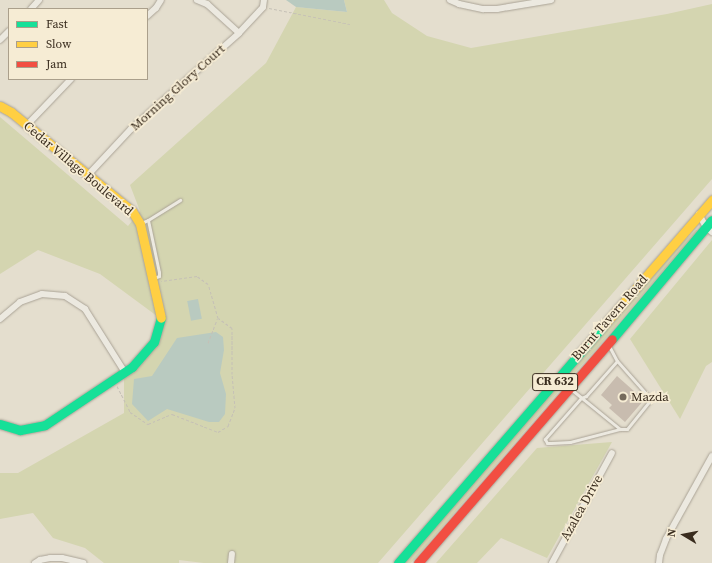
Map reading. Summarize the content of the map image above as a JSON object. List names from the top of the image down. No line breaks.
{"streets":{"main road":["Cedar Village Boulevard","Burnt Tavern Road","CR 632"],"street":["Morning Glory Court","Azalea Drive"]},"crossings":[["Morning Glory Court","Cedar Village Boulevard"]],"places":["Mazda"],"legend":["Fast","Slow","Jam"],"north":"left"}
